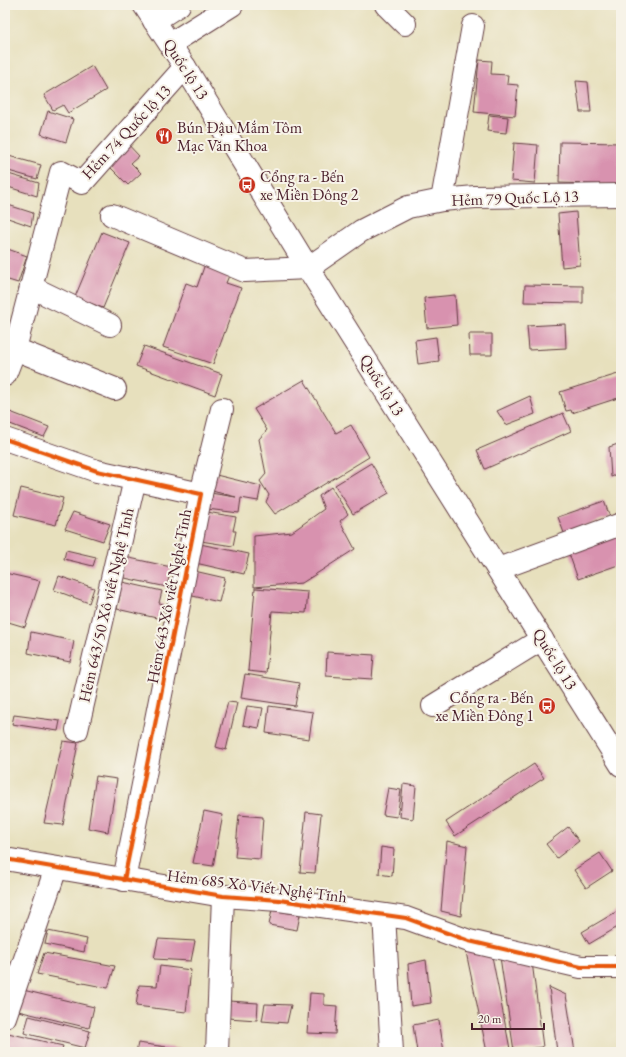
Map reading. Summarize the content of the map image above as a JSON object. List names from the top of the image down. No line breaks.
{"streets":{"street":["Quốc lộ 13","Hẻm 74 Quốc lộ 13","Hẻm 79 Quốc Lộ 13","Hẻm 643 Xô viết Nghệ Tĩnh","Hẻm 643/50 Xô viết Nghệ Tĩnh","Hẻm 685 Xô Viết Nghệ Tĩnh"]},"crossings":[["Quốc lộ 13","Hẻm 74 Quốc lộ 13"],["Quốc lộ 13","Hẻm 79 Quốc Lộ 13"],["Hẻm 643 Xô viết Nghệ Tĩnh","Hẻm 643/50 Xô viết Nghệ Tĩnh"],["Hẻm 643 Xô viết Nghệ Tĩnh","Hẻm 685 Xô Viết Nghệ Tĩnh"]],"places":{"restaurant":["Bún Đậu Mắm Tôm Mạc Văn Khoa"],"bus stop":["Cổng ra - Bến xe Miền Đông 2","Cổng ra - Bến xe Miền Đông 1"]},"scale_bar":"20 m"}
